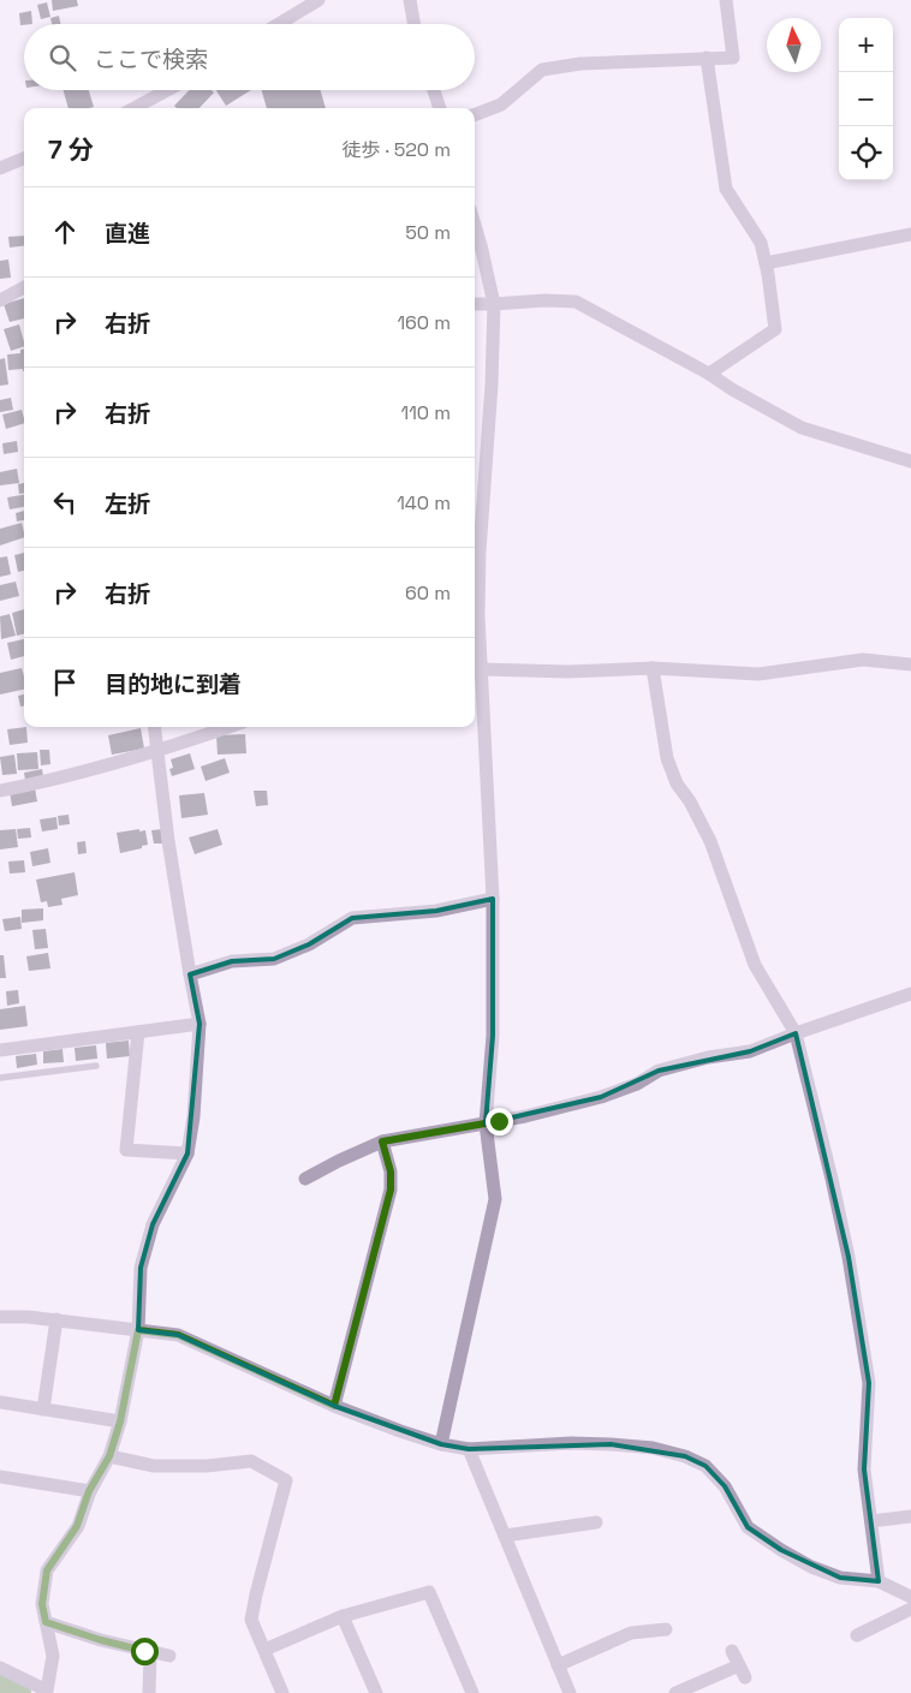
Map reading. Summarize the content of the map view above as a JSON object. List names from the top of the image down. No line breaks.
{"north":"top","page":{"map_buttons":["+","−"],"search":"ここで検索","heading":["7 分","徒歩 · 520 m"],"list":[["直進","50 m"],["右折","160 m"],["右折","110 m"],["左折","140 m"],["右折","60 m"],"目的地に到着"]}}
